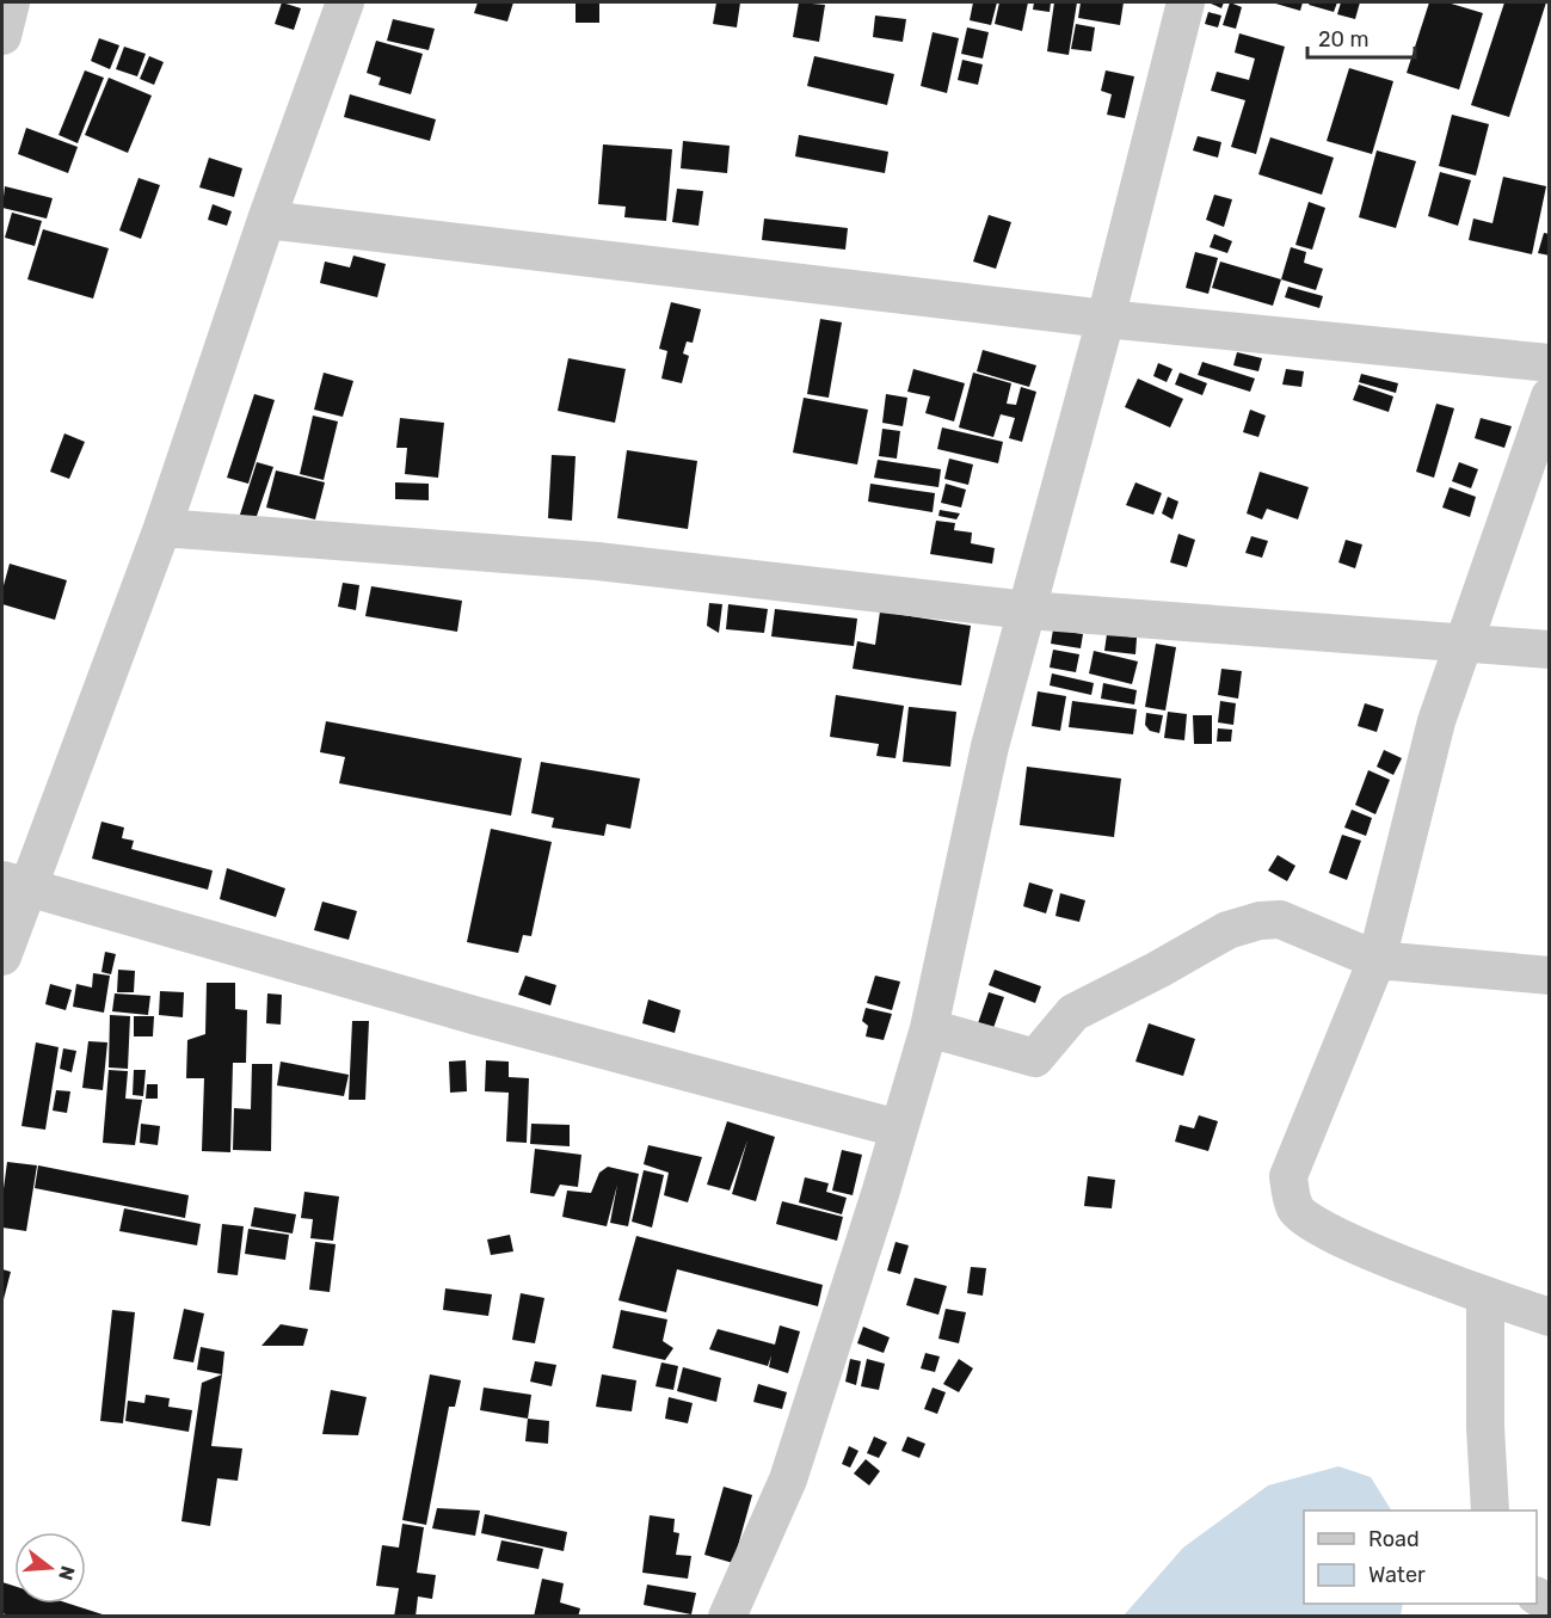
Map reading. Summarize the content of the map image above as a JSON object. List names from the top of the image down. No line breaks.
{"legend":["Road","Water"],"scale_bar":"20 m","north":"right"}
